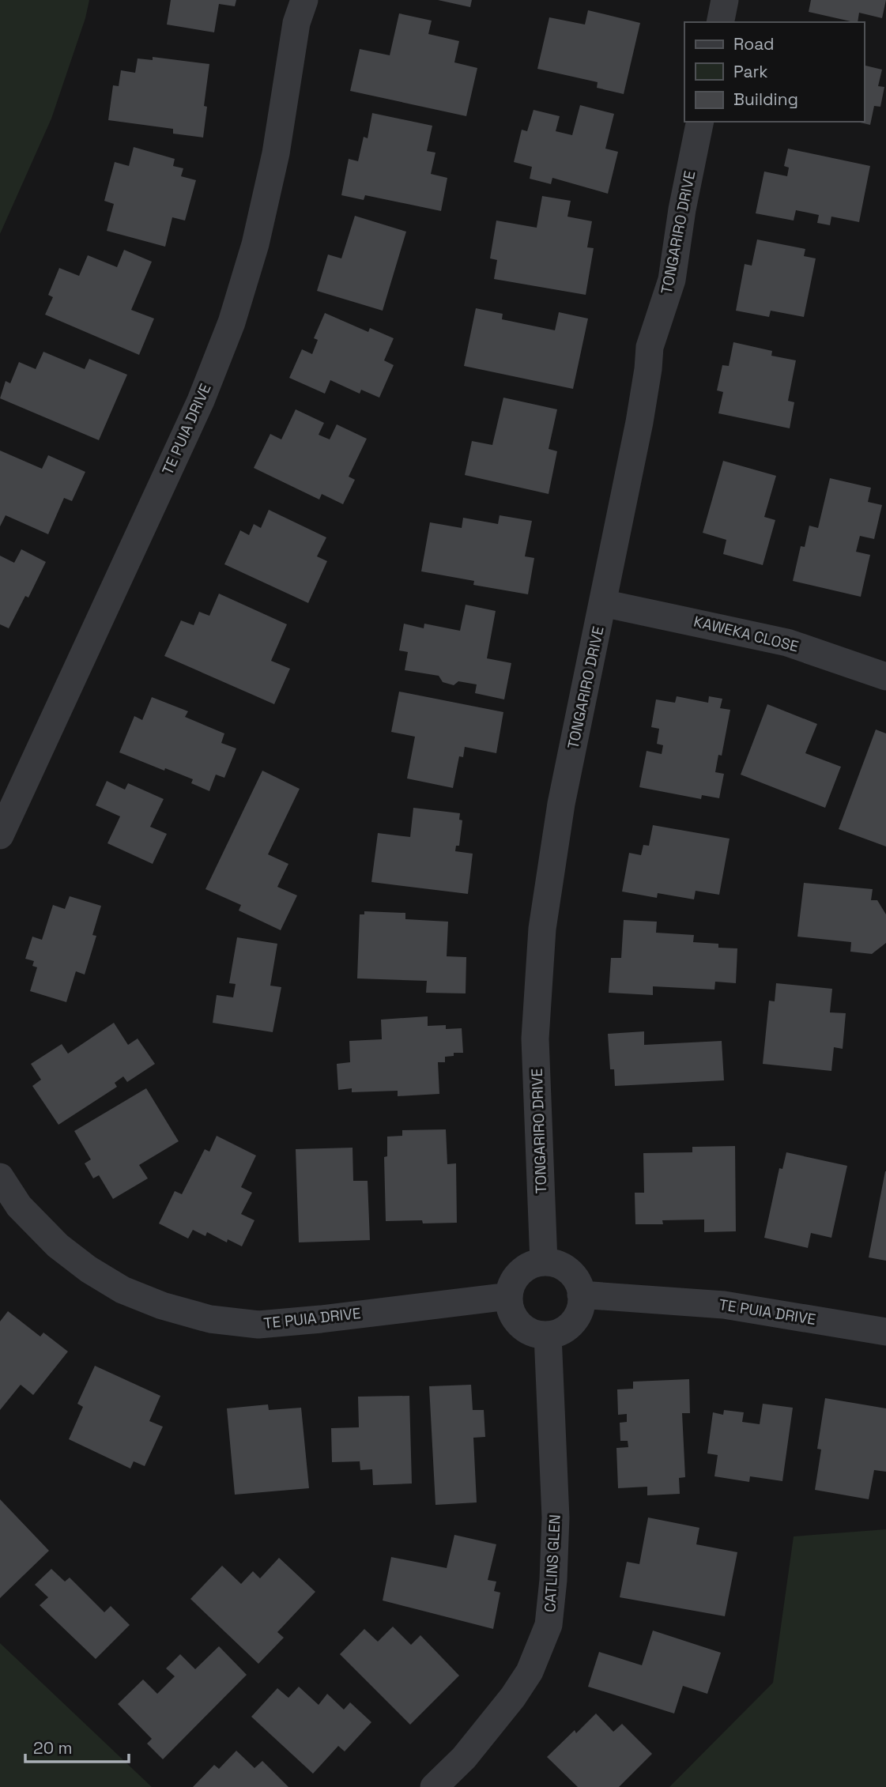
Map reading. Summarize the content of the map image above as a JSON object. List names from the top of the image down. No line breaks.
{"streets":{"street":["TONGARIRO DRIVE","TE PUIA DRIVE","KAWEKA CLOSE","CATLINS GLEN"]},"crossings":[["TONGARIRO DRIVE","TE PUIA DRIVE"],["TONGARIRO DRIVE","KAWEKA CLOSE"],["TONGARIRO DRIVE","CATLINS GLEN"],["TE PUIA DRIVE","CATLINS GLEN"]],"legend":["Road","Park","Building"],"scale_bar":"20 m"}
